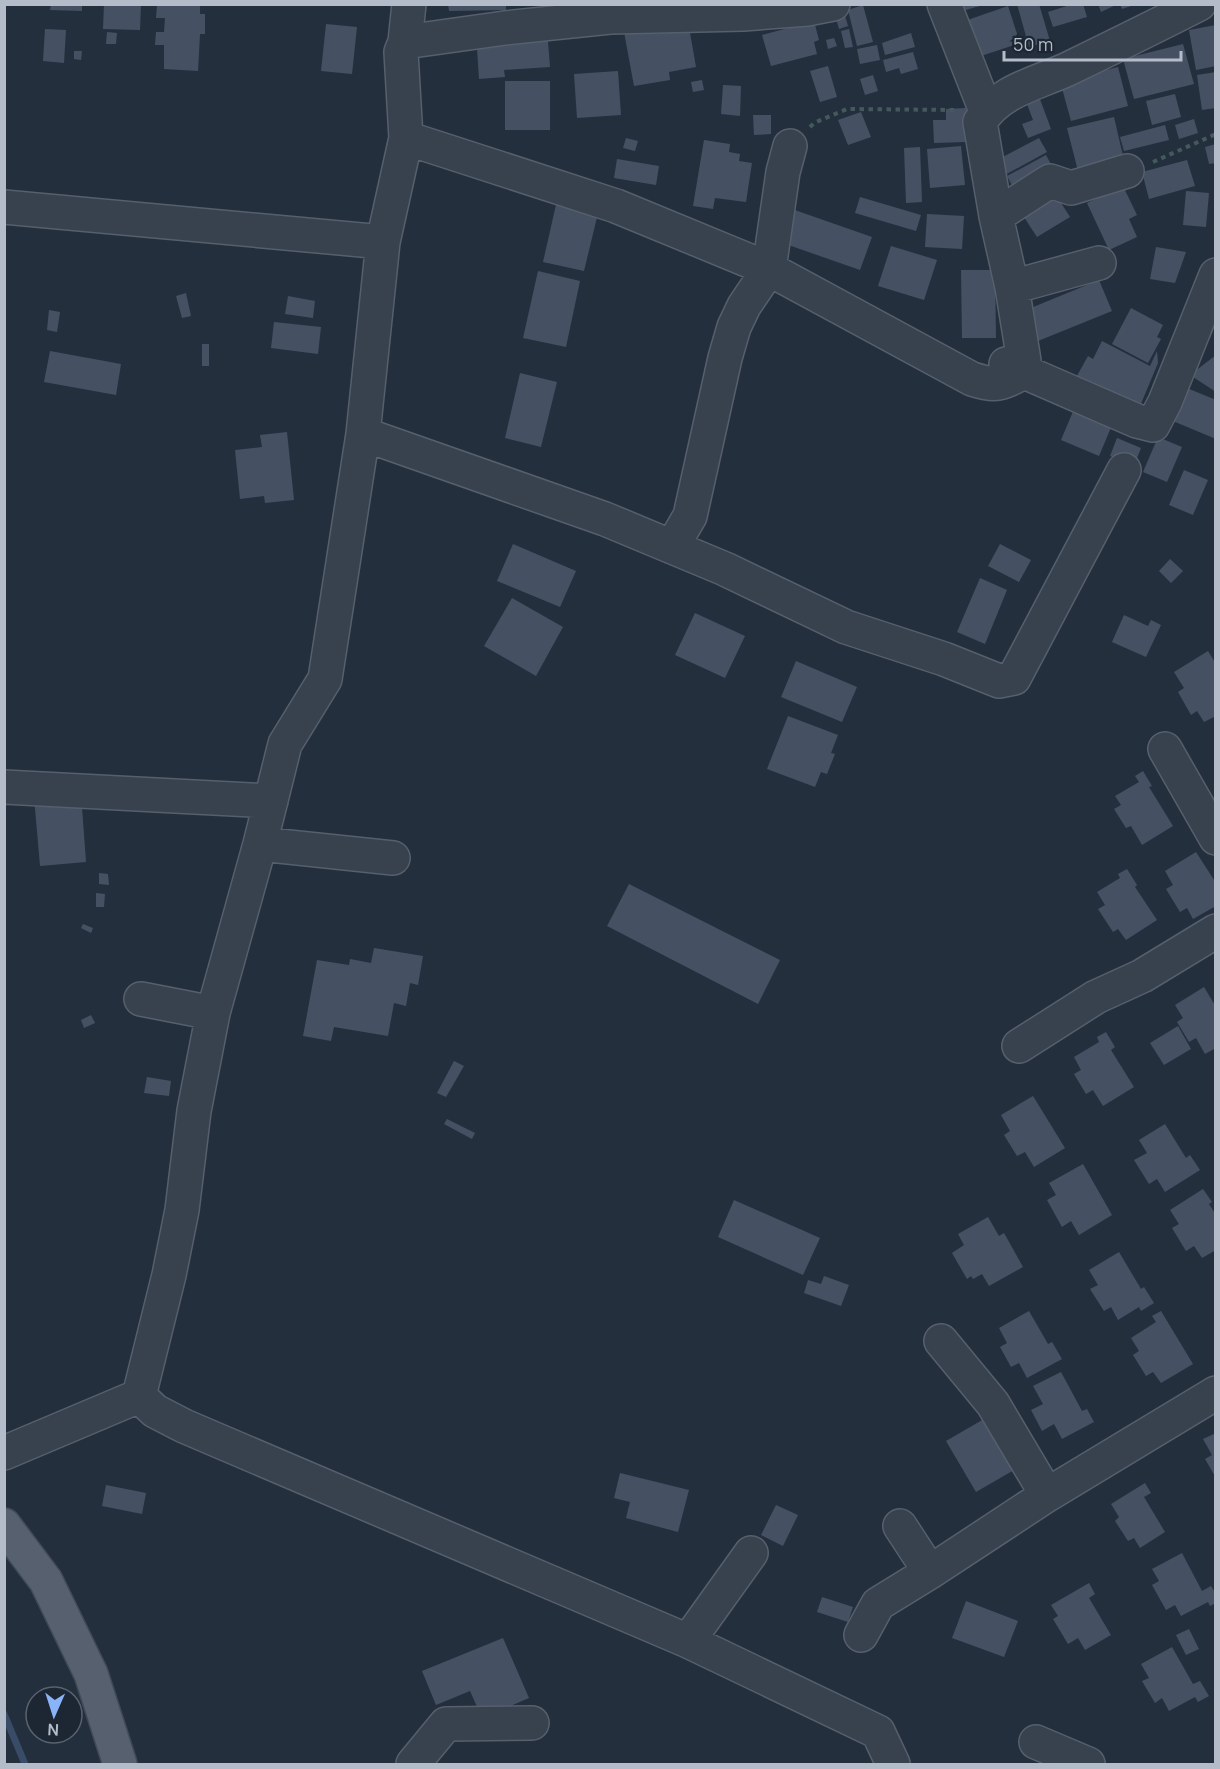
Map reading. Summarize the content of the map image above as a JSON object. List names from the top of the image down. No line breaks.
{"scale_bar":"50 m","north":"bottom"}
